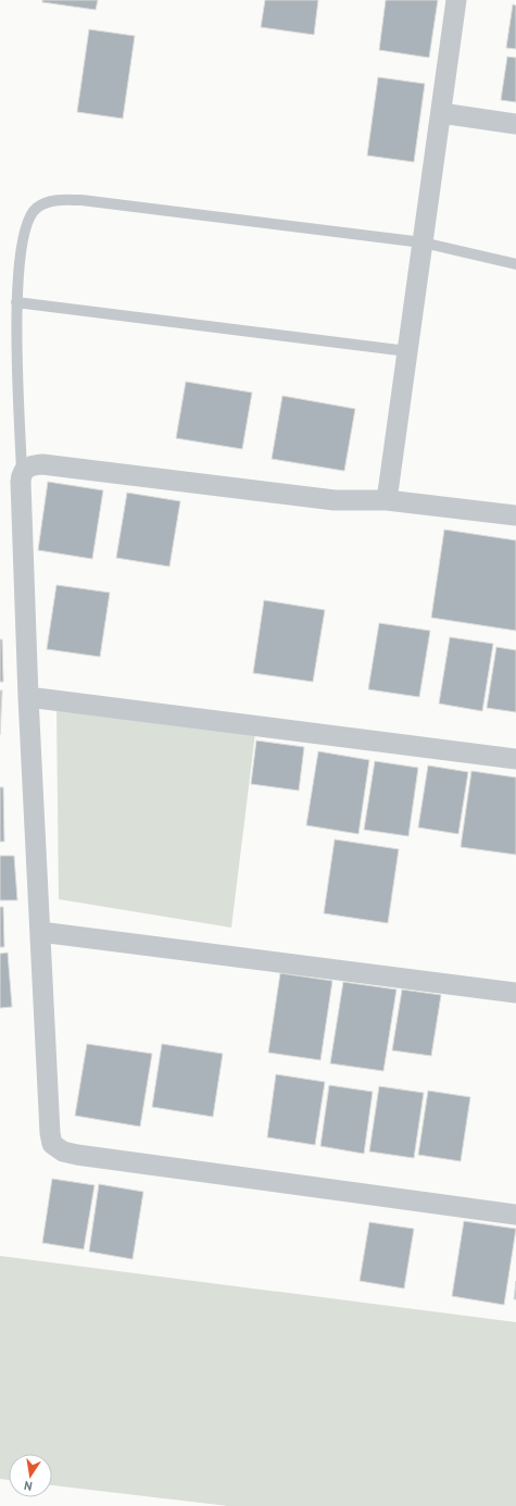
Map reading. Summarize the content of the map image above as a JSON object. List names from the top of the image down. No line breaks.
{"north":"bottom"}
